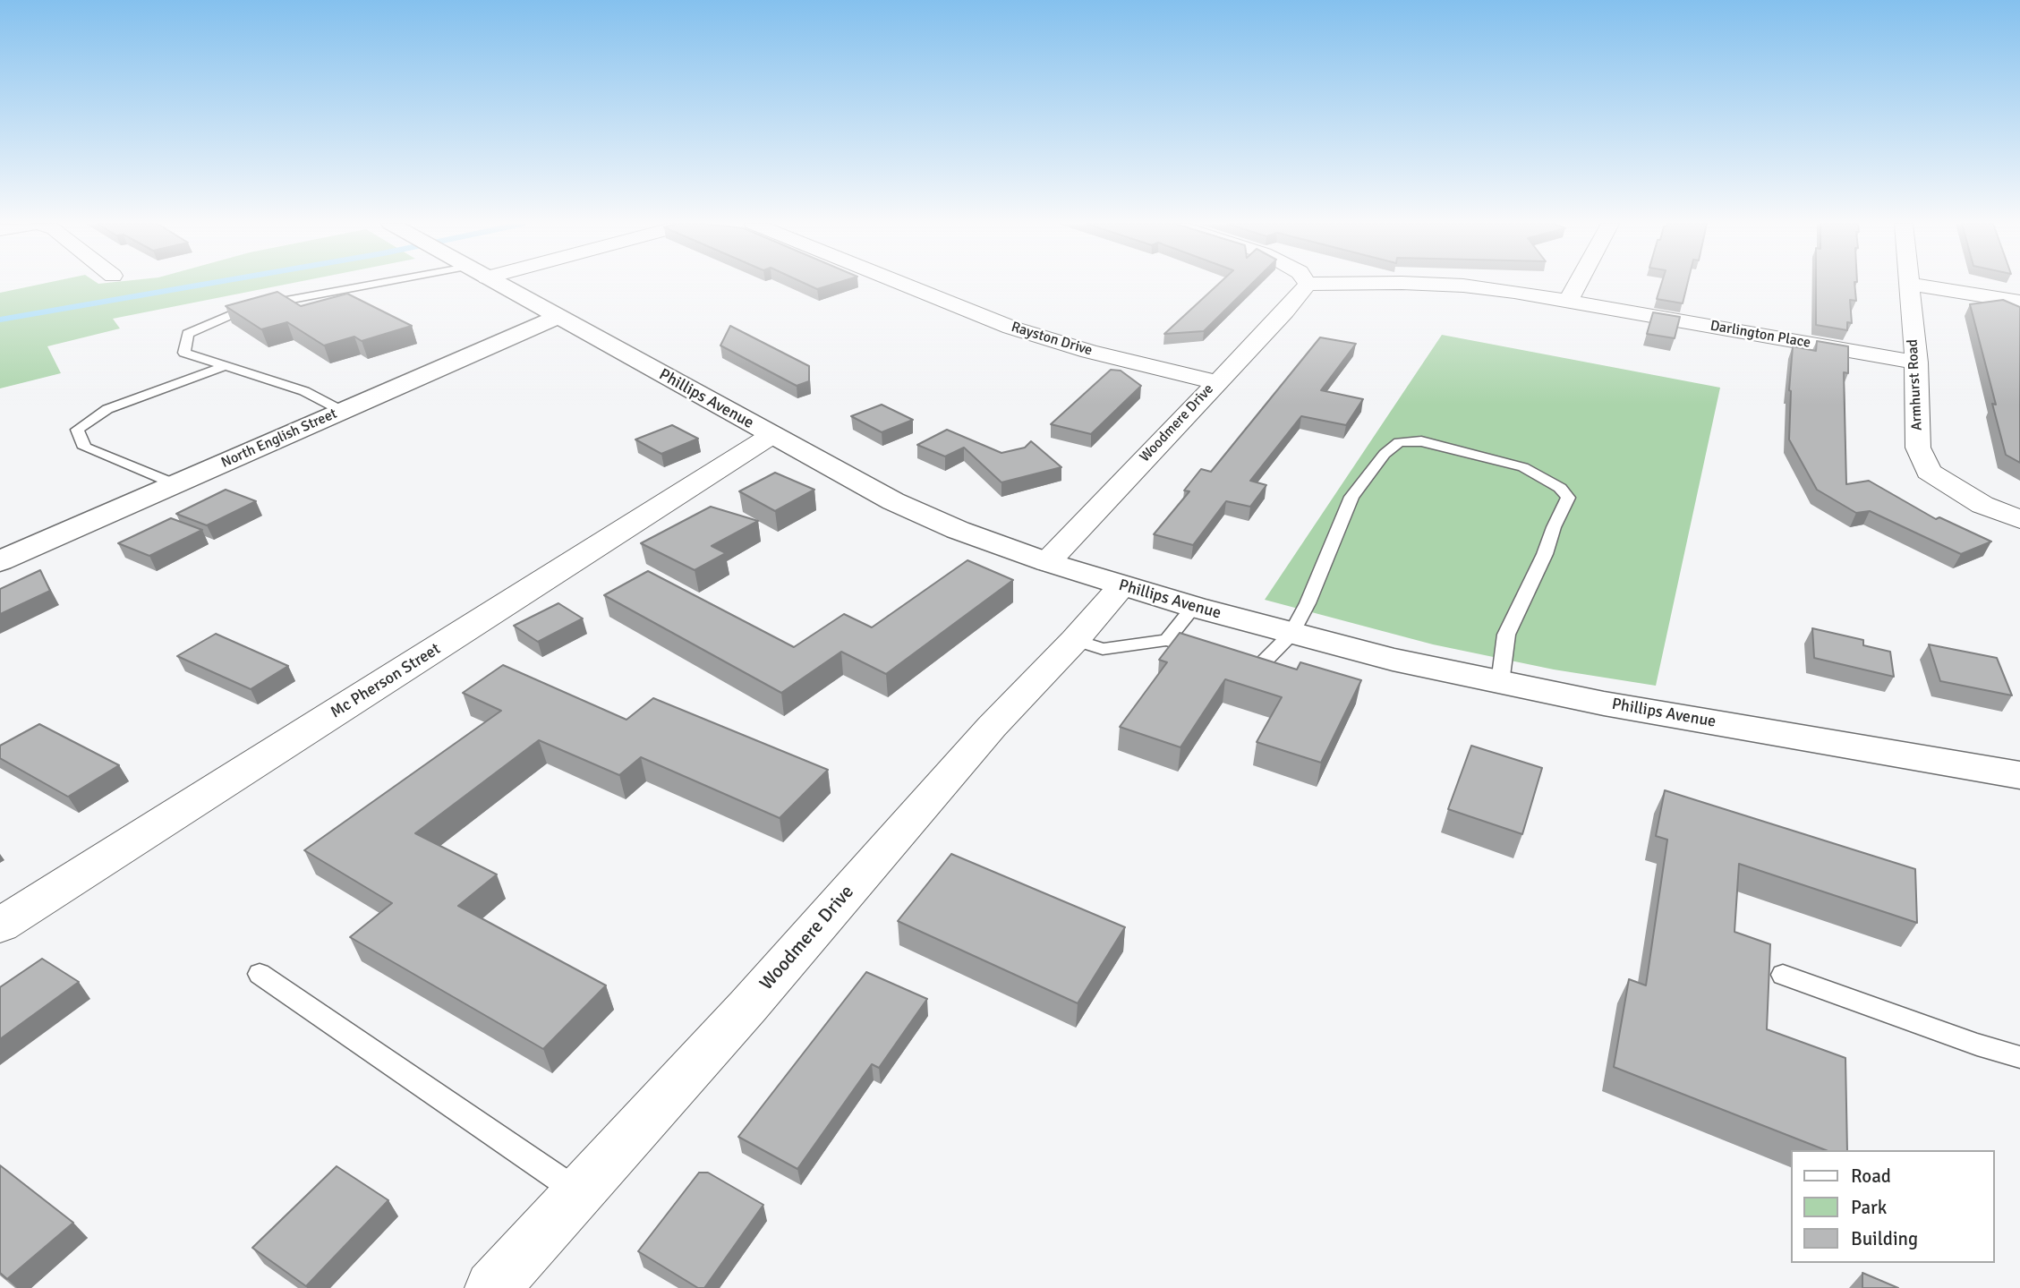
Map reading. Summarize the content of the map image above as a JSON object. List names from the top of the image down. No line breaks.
{"streets":{"street":["Darlington Place","Rayston Drive","Armhurst Road","Phillips Avenue","Woodmere Drive","North English Street","Mc Pherson Street"]},"crossings":[["Darlington Place","Armhurst Road"],["Rayston Drive","Woodmere Drive"],["Phillips Avenue","Woodmere Drive"],["Phillips Avenue","North English Street"],["Phillips Avenue","Mc Pherson Street"]],"legend":["Road","Park","Building"]}
